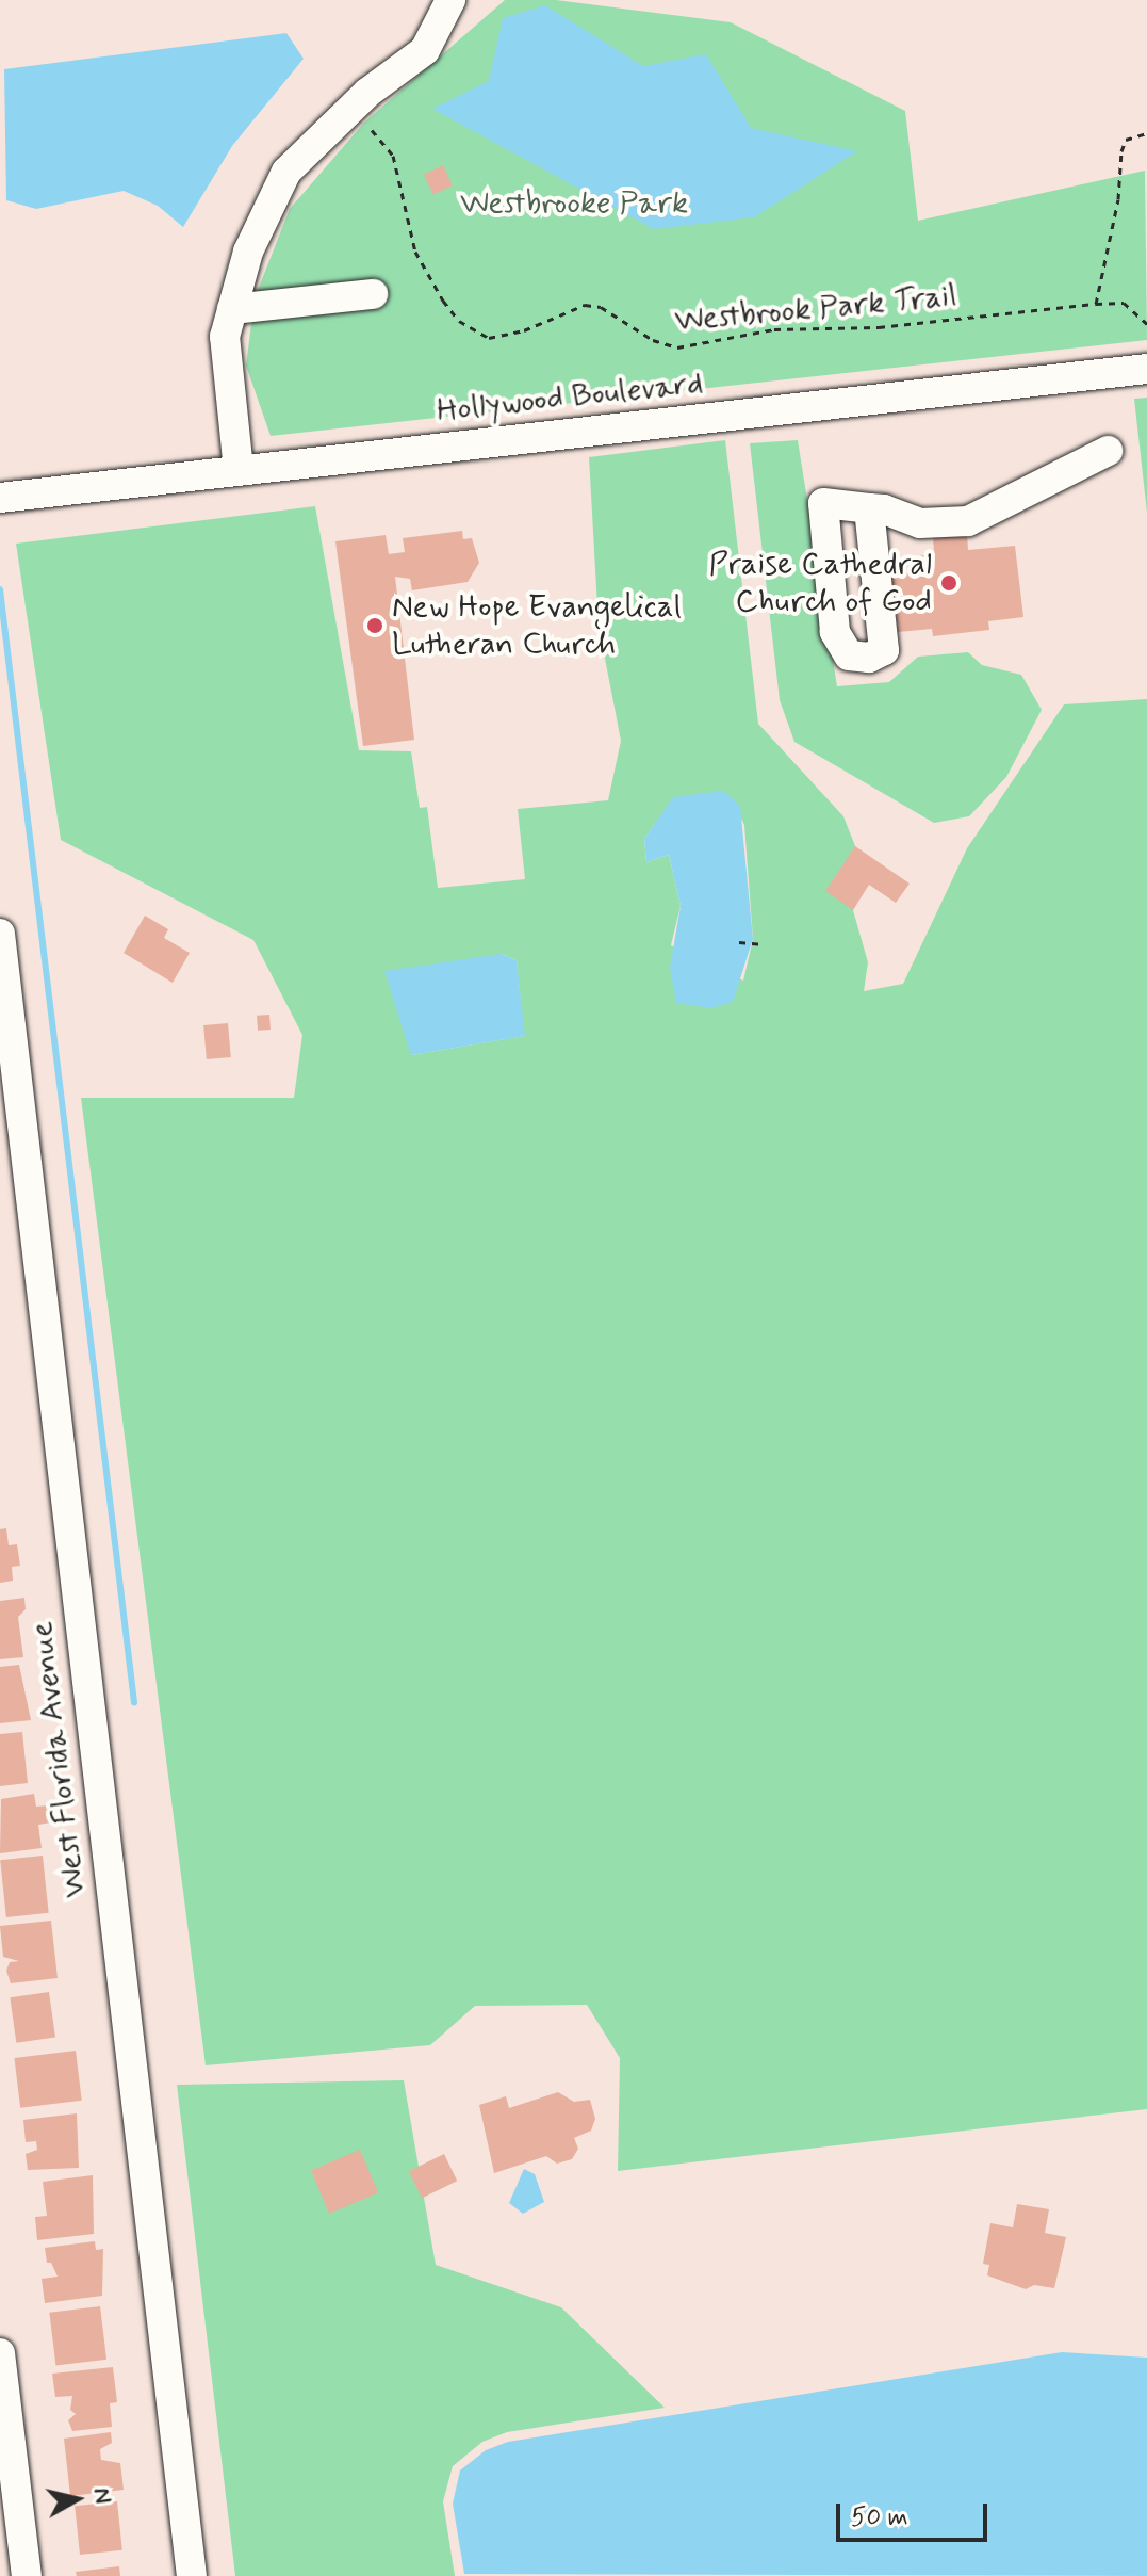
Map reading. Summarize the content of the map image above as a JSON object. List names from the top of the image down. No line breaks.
{"streets":{"street":["Hollywood Boulevard","West Florida Avenue"],"path":["Westbrook Park Trail"]},"parks":["Westbrooke Park"],"places":["Praise Cathedral Church of God","New Hope Evangelical Lutheran Church"],"scale_bar":"50 m","north":"right"}
